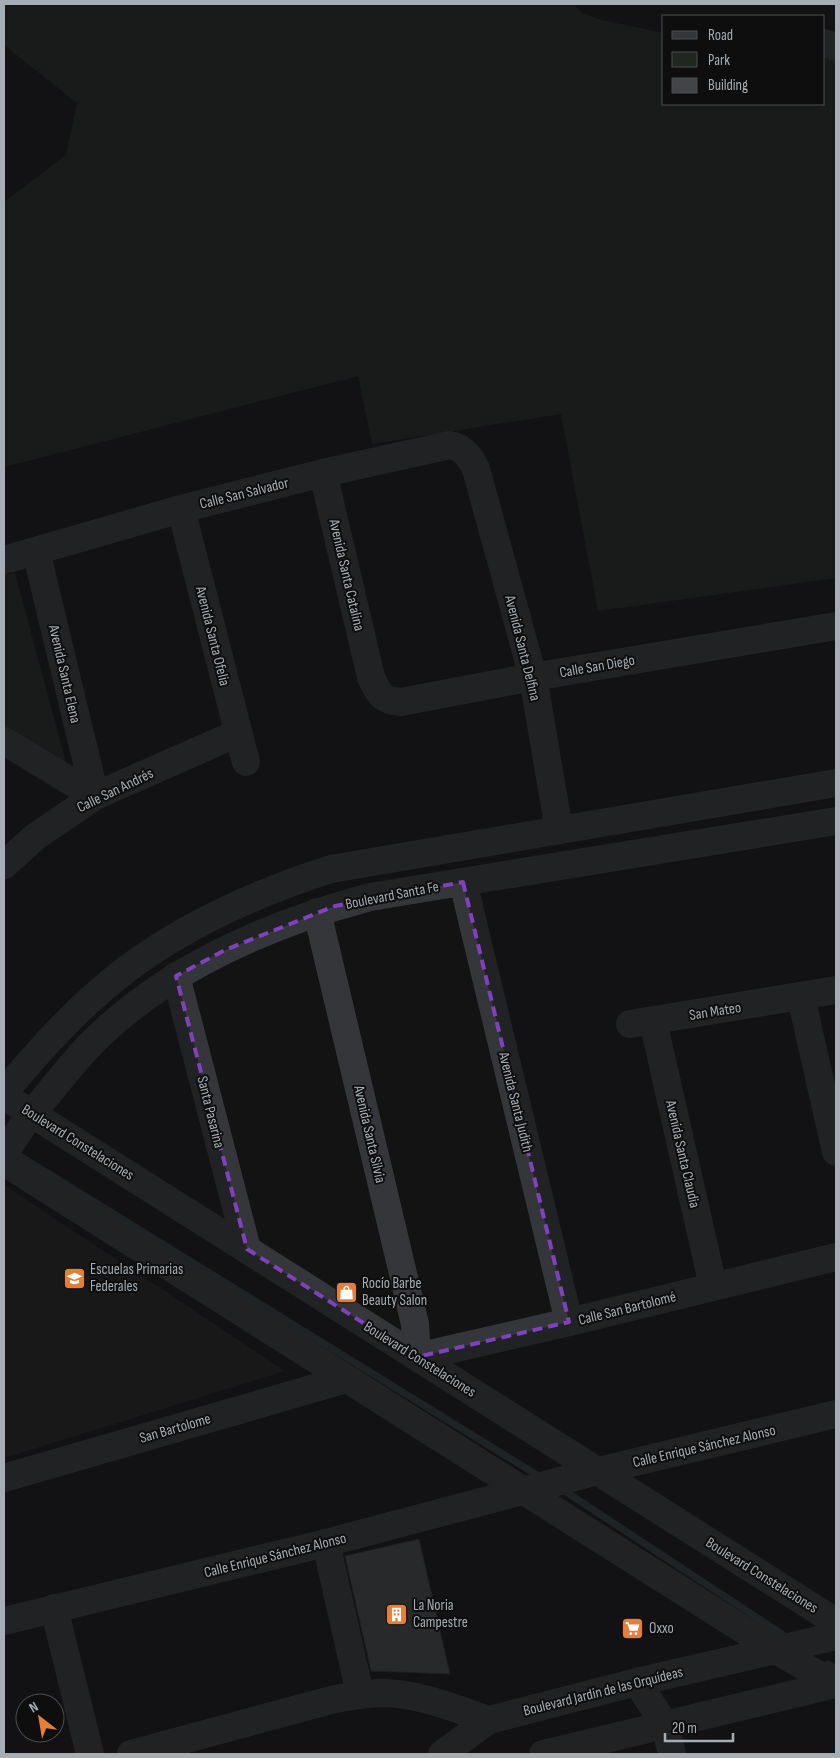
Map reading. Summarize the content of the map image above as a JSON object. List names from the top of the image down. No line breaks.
{"streets":{"street":["Calle San Salvador","Avenida Santa Catalina","Avenida Santa Ofelia","Avenida Santa Delfina","Calle San Diego","Avenida Santa Elena","Calle San Andrés","Boulevard Santa Fe","San Mateo","Avenida Santa Judith","Santa Pasarina","Avenida Santa Silvia","Boulevard Constelaciones","Avenida Santa Claudia","Calle San Bartolomé","San Bartolome","Calle Enrique Sánchez Alonso","Boulevard Jardín de las Orquídeas"]},"crossings":[["Calle San Salvador","Avenida Santa Catalina"],["Calle San Salvador","Avenida Santa Ofelia"],["Calle San Salvador","Avenida Santa Delfina"],["Calle San Salvador","Avenida Santa Elena"],["Avenida Santa Catalina","Calle San Diego"],["Avenida Santa Ofelia","Calle San Andrés"],["Avenida Santa Delfina","Calle San Diego"],["Avenida Santa Elena","Calle San Andrés"],["Boulevard Santa Fe","Avenida Santa Judith"],["Boulevard Santa Fe","Santa Pasarina"],["Boulevard Santa Fe","Avenida Santa Silvia"],["Boulevard Santa Fe","Boulevard Constelaciones"],["San Mateo","Avenida Santa Claudia"],["Avenida Santa Judith","Calle San Bartolomé"],["Santa Pasarina","Boulevard Constelaciones"],["Avenida Santa Silvia","Boulevard Constelaciones"],["Avenida Santa Silvia","Calle San Bartolomé"],["Boulevard Constelaciones","Calle San Bartolomé"],["Boulevard Constelaciones","Calle Enrique Sánchez Alonso"],["Avenida Santa Claudia","Calle San Bartolomé"]],"places":{"school or university":["Escuelas Primarias Federales"],"shop":["Rocío Barbe Beauty Salon"],"building":["La Noria Campestre"],"supermarket":["Oxxo"]},"legend":["Road","Park","Building"],"scale_bar":"20 m","north":"top left"}
